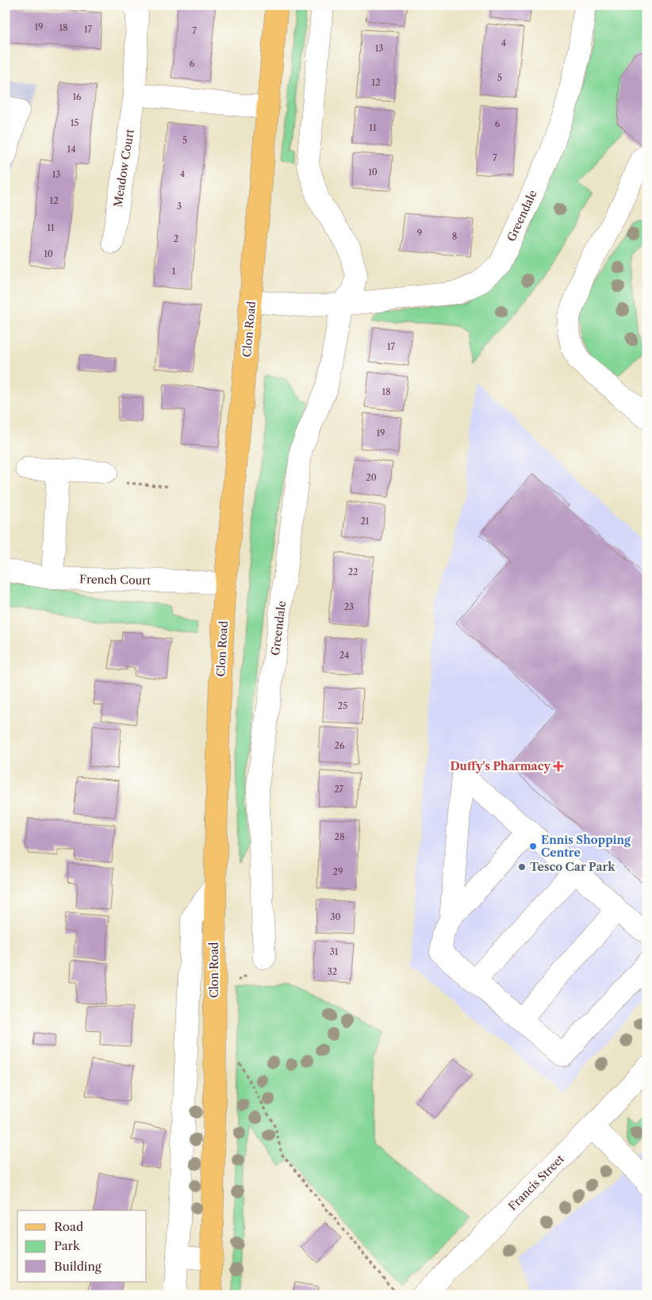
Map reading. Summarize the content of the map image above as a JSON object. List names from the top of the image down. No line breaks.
{"streets":{"main road":["Clon Road"],"street":["Meadow Court","Greendale","French Court","Francis Street"]},"crossings":[["Greendale","Clon Road"],["Clon Road","French Court"]],"places":{"health":["Duffy's Pharmacy"],"other":["Ennis Shopping Centre","Tesco Car Park"]},"house_numbers":["19","18","17","7","4","13","6","5","12","16","15","6","11","5","14","7","10","4","13","12","3","11","9","8","2","10","1","17","18","19","20","21","22","23","24","25","26","27","28","29","30","31","32"],"legend":["Road","Park","Building"]}
